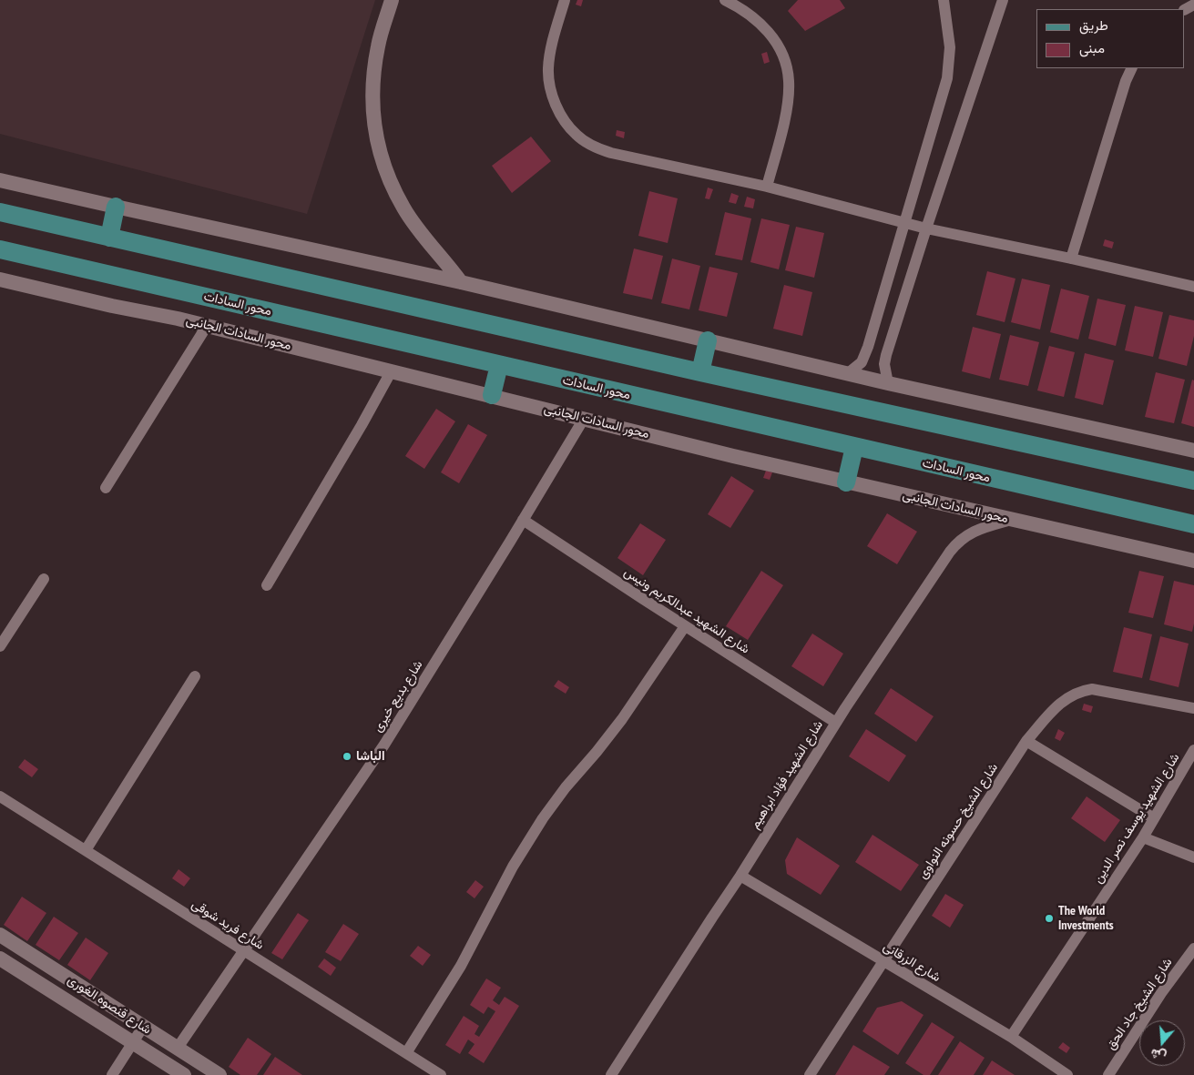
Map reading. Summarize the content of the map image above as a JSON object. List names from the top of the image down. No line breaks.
{"streets":{"main road":["محور السادات"],"street":["محور السادات الجانبى","شارع الشهيد عبدالكريم ونيس","شارع بديع خيرى","شارع الشهيد فؤاد ابراهيم","شارع الشهيد يوسف نصر الدين","شارع الشيخ حسونه النواوى","شارع فريد شوقى","شارع الزرقانى","شارع الشيخ جاد الحق","شارع قنصوه الغورى"]},"crossings":[["محور السادات الجانبى","شارع بديع خيرى"],["محور السادات الجانبى","شارع الشهيد فؤاد ابراهيم"],["شارع الشهيد عبدالكريم ونيس","شارع بديع خيرى"],["شارع الشهيد عبدالكريم ونيس","شارع الشهيد فؤاد ابراهيم"],["شارع بديع خيرى","شارع فريد شوقى"],["شارع بديع خيرى","شارع قنصوه الغورى"],["شارع الشهيد فؤاد ابراهيم","شارع الزرقانى"],["شارع الشهيد يوسف نصر الدين","شارع الزرقانى"],["شارع الشيخ حسونه النواوى","شارع الزرقانى"]],"places":["الباشا","The World Investments"],"legend":["طريق","مبنى"],"north":"bottom"}
